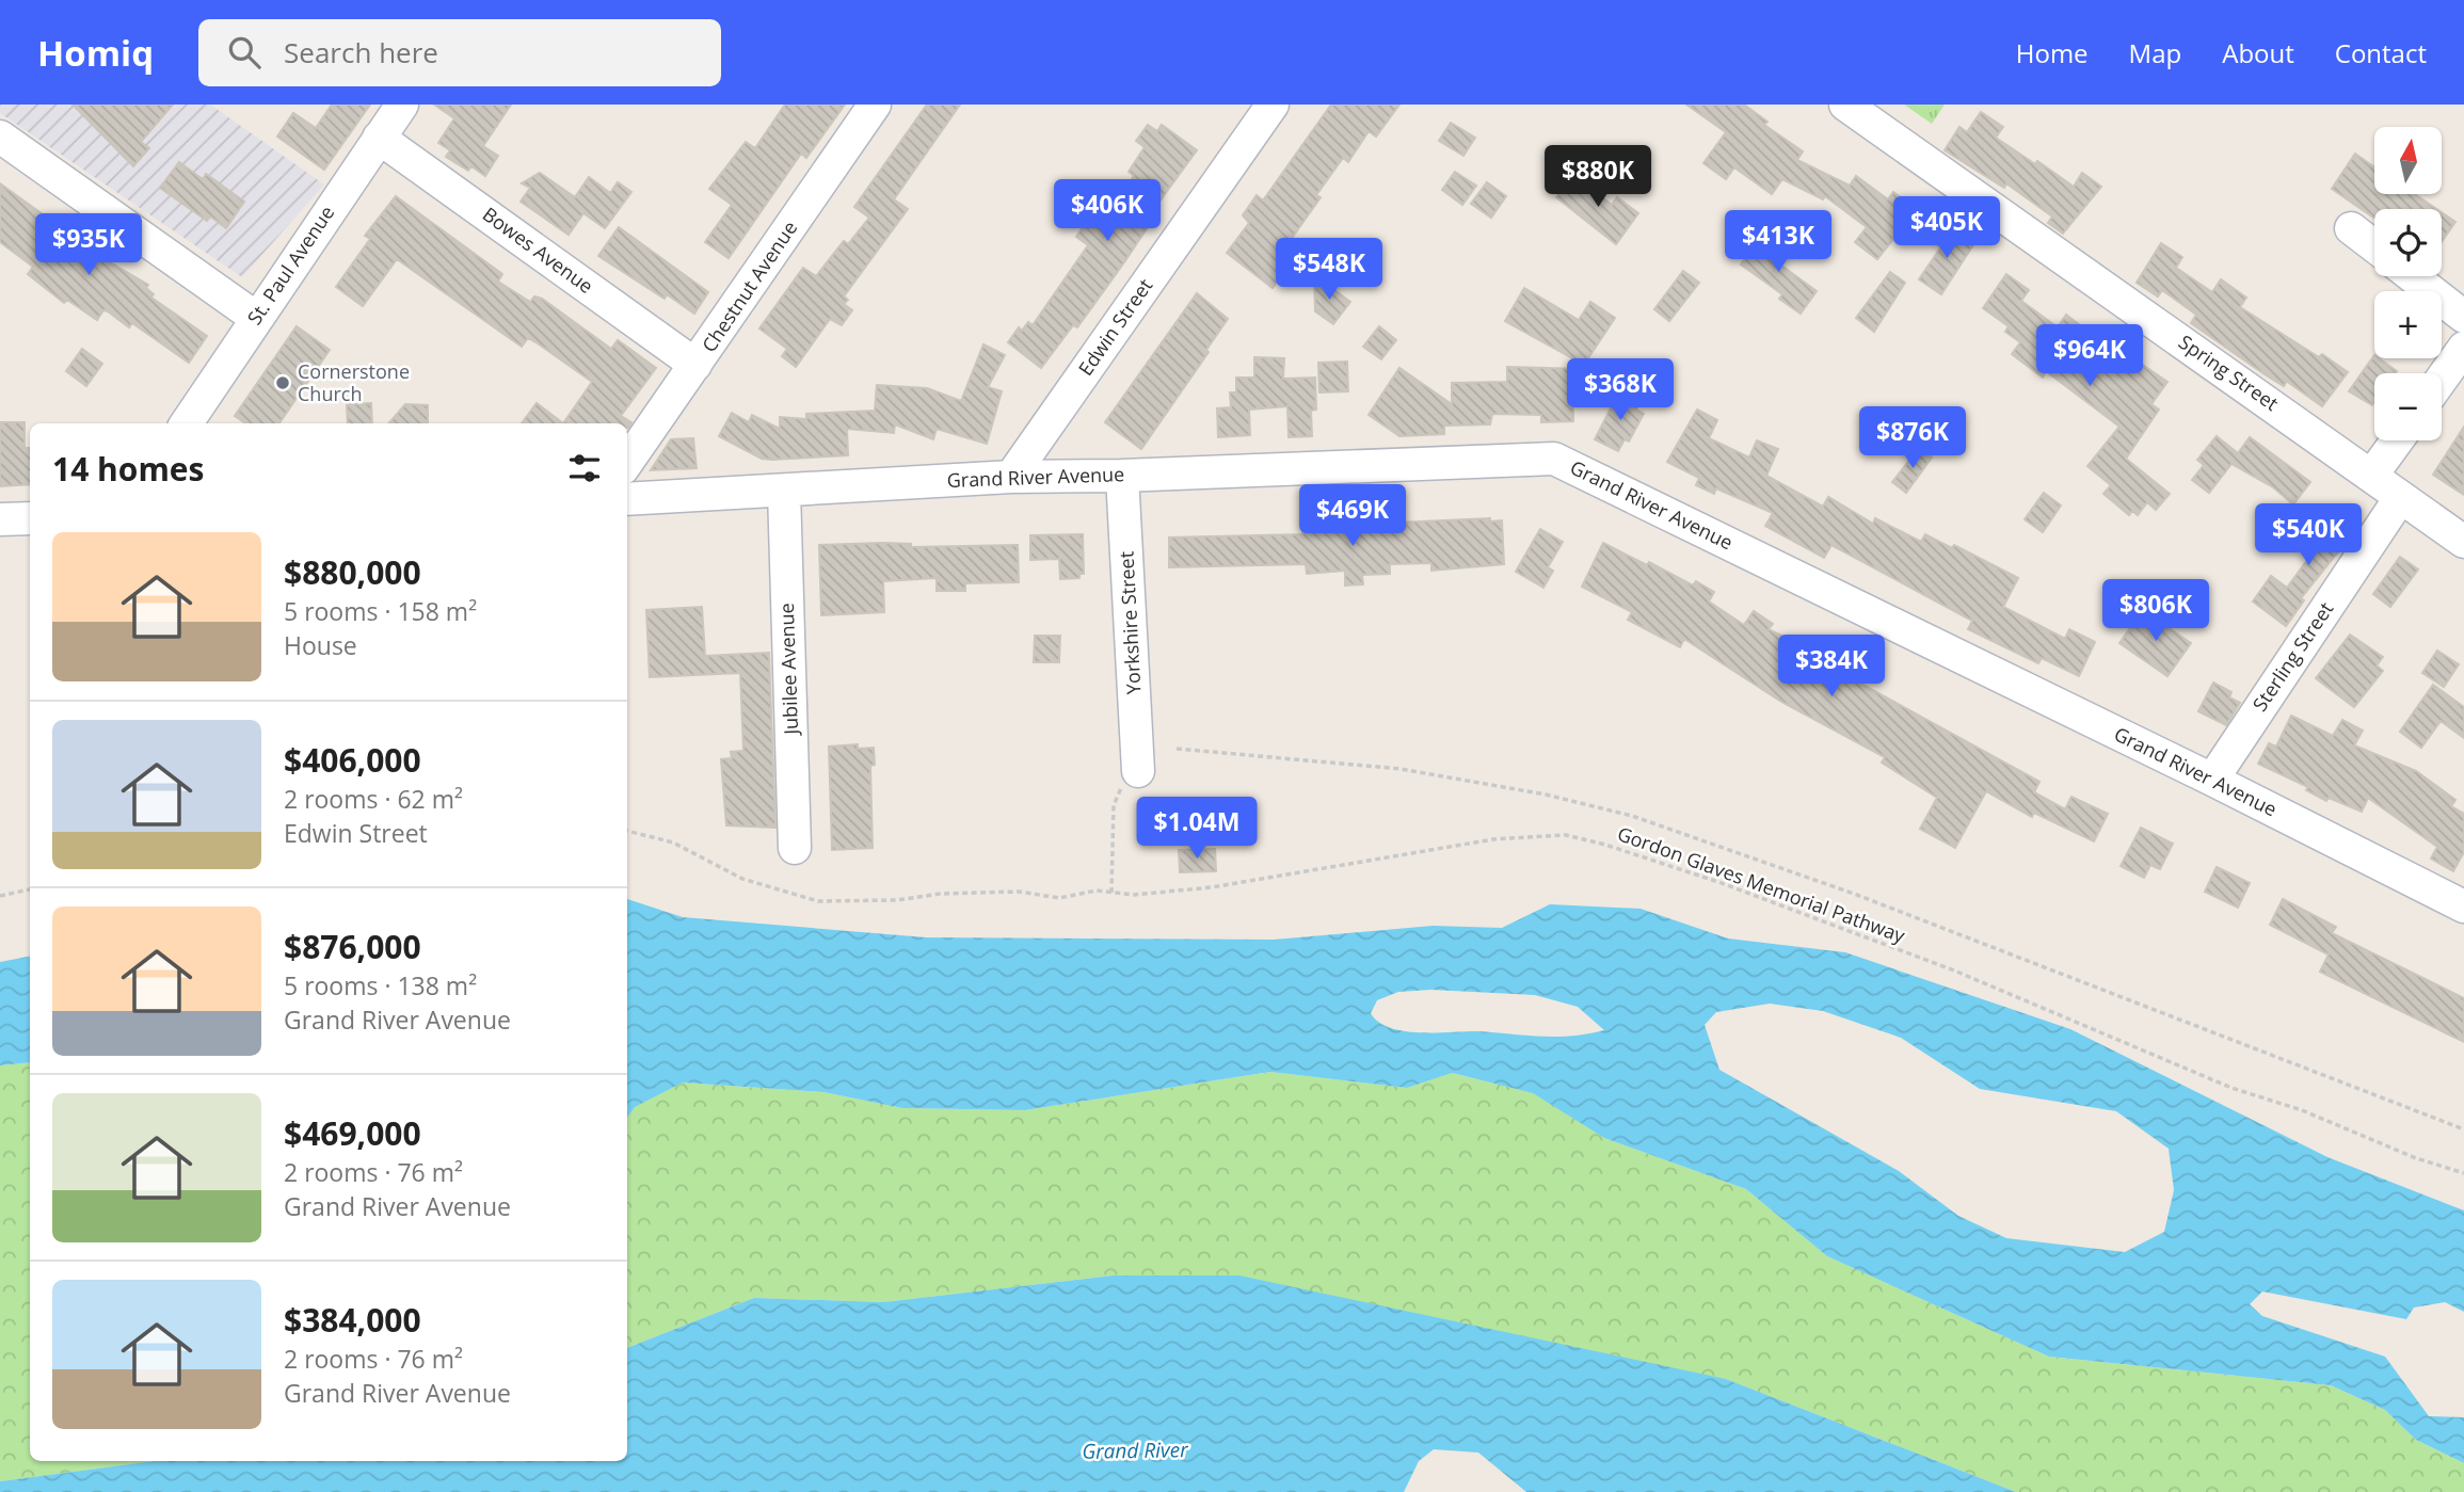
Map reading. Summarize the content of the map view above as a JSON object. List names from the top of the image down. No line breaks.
{"streets":{"street":["Bowes Avenue","St. Paul Avenue","Chestnut Avenue","Edwin Street","Spring Street","Grand River Avenue","Yorkshire Street","Sterling Street","Jubilee Avenue"],"path":["Gordon Glaves Memorial Pathway"]},"crossings":[["Bowes Avenue","St. Paul Avenue"],["Bowes Avenue","Chestnut Avenue"],["Edwin Street","Grand River Avenue"],["Spring Street","Sterling Street"],["Grand River Avenue","Yorkshire Street"],["Grand River Avenue","Sterling Street"],["Grand River Avenue","Jubilee Avenue"]],"water":["Grand River"],"places":["Cornerstone Church"],"north":"top","page":{"header":"Homiq","search":"Search here","nav":["Home","Map","About","Contact"],"map_buttons":["+","−"],"price":["$880K","$406K","$405K","$413K","$935K","$548K","$964K","$368K","$876K","$469K","$540K","$806K","$384K","$1.04M"],"heading":"14 homes","list":[{"name":"$880,000","note":"5 rooms · 158 m² · House"},{"name":"$406,000","note":"2 rooms · 62 m² · Edwin Street"},{"name":"$876,000","note":"5 rooms · 138 m² · Grand River Avenue"},{"name":"$469,000","note":"2 rooms · 76 m² · Grand River Avenue"},{"name":"$384,000","note":"2 rooms · 76 m² · Grand River Avenue"}]}}
